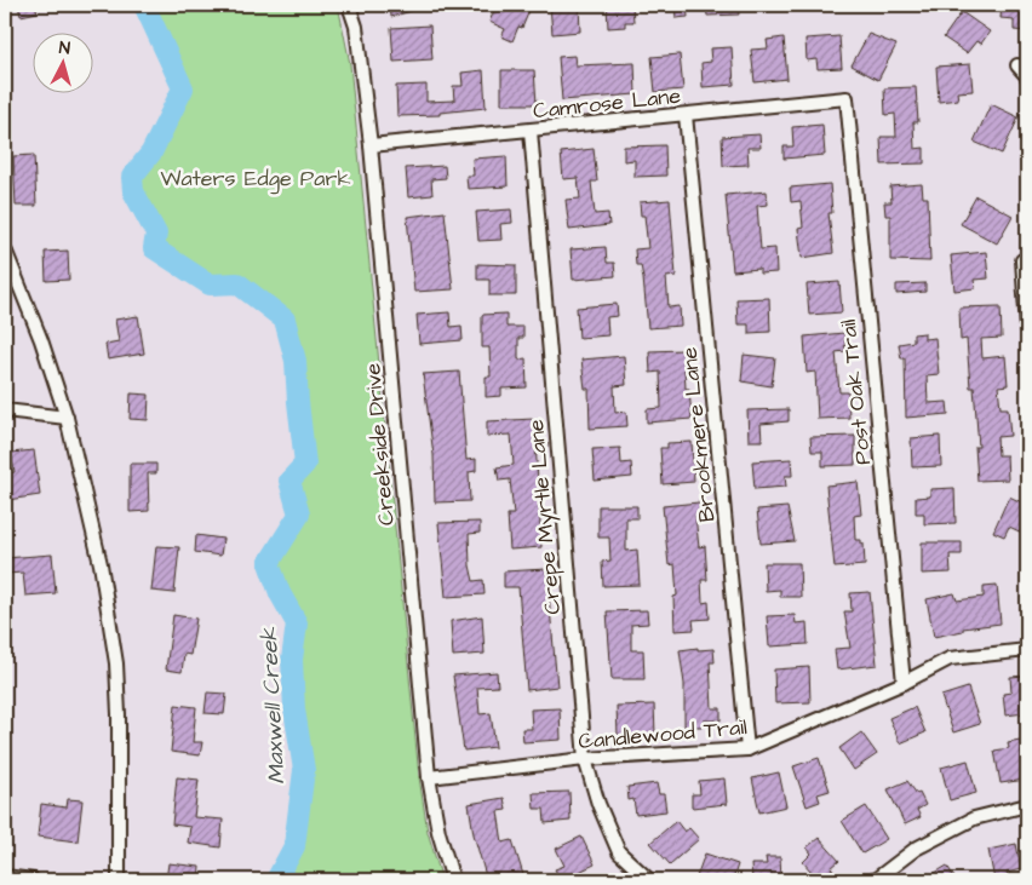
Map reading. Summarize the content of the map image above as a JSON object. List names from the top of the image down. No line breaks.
{"streets":{"street":["Camrose Lane","Post Oak Trail","Brookmere Lane","Creekside Drive","Crepe Myrtle Lane","Candlewood Trail"]},"crossings":[["Camrose Lane","Post Oak Trail"],["Camrose Lane","Brookmere Lane"],["Camrose Lane","Creekside Drive"],["Camrose Lane","Crepe Myrtle Lane"],["Post Oak Trail","Candlewood Trail"],["Brookmere Lane","Candlewood Trail"],["Creekside Drive","Candlewood Trail"],["Crepe Myrtle Lane","Candlewood Trail"]],"water":["Maxwell Creek"],"parks":["Waters Edge Park"],"north":"top"}
